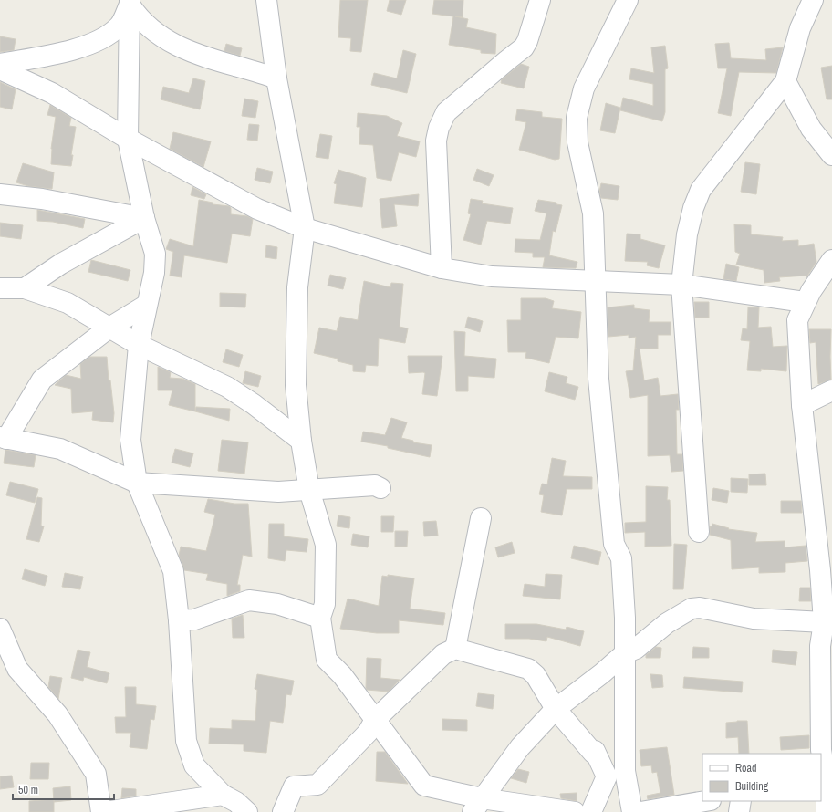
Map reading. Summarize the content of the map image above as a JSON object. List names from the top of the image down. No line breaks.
{"legend":["Road","Building"],"scale_bar":"50 m"}
